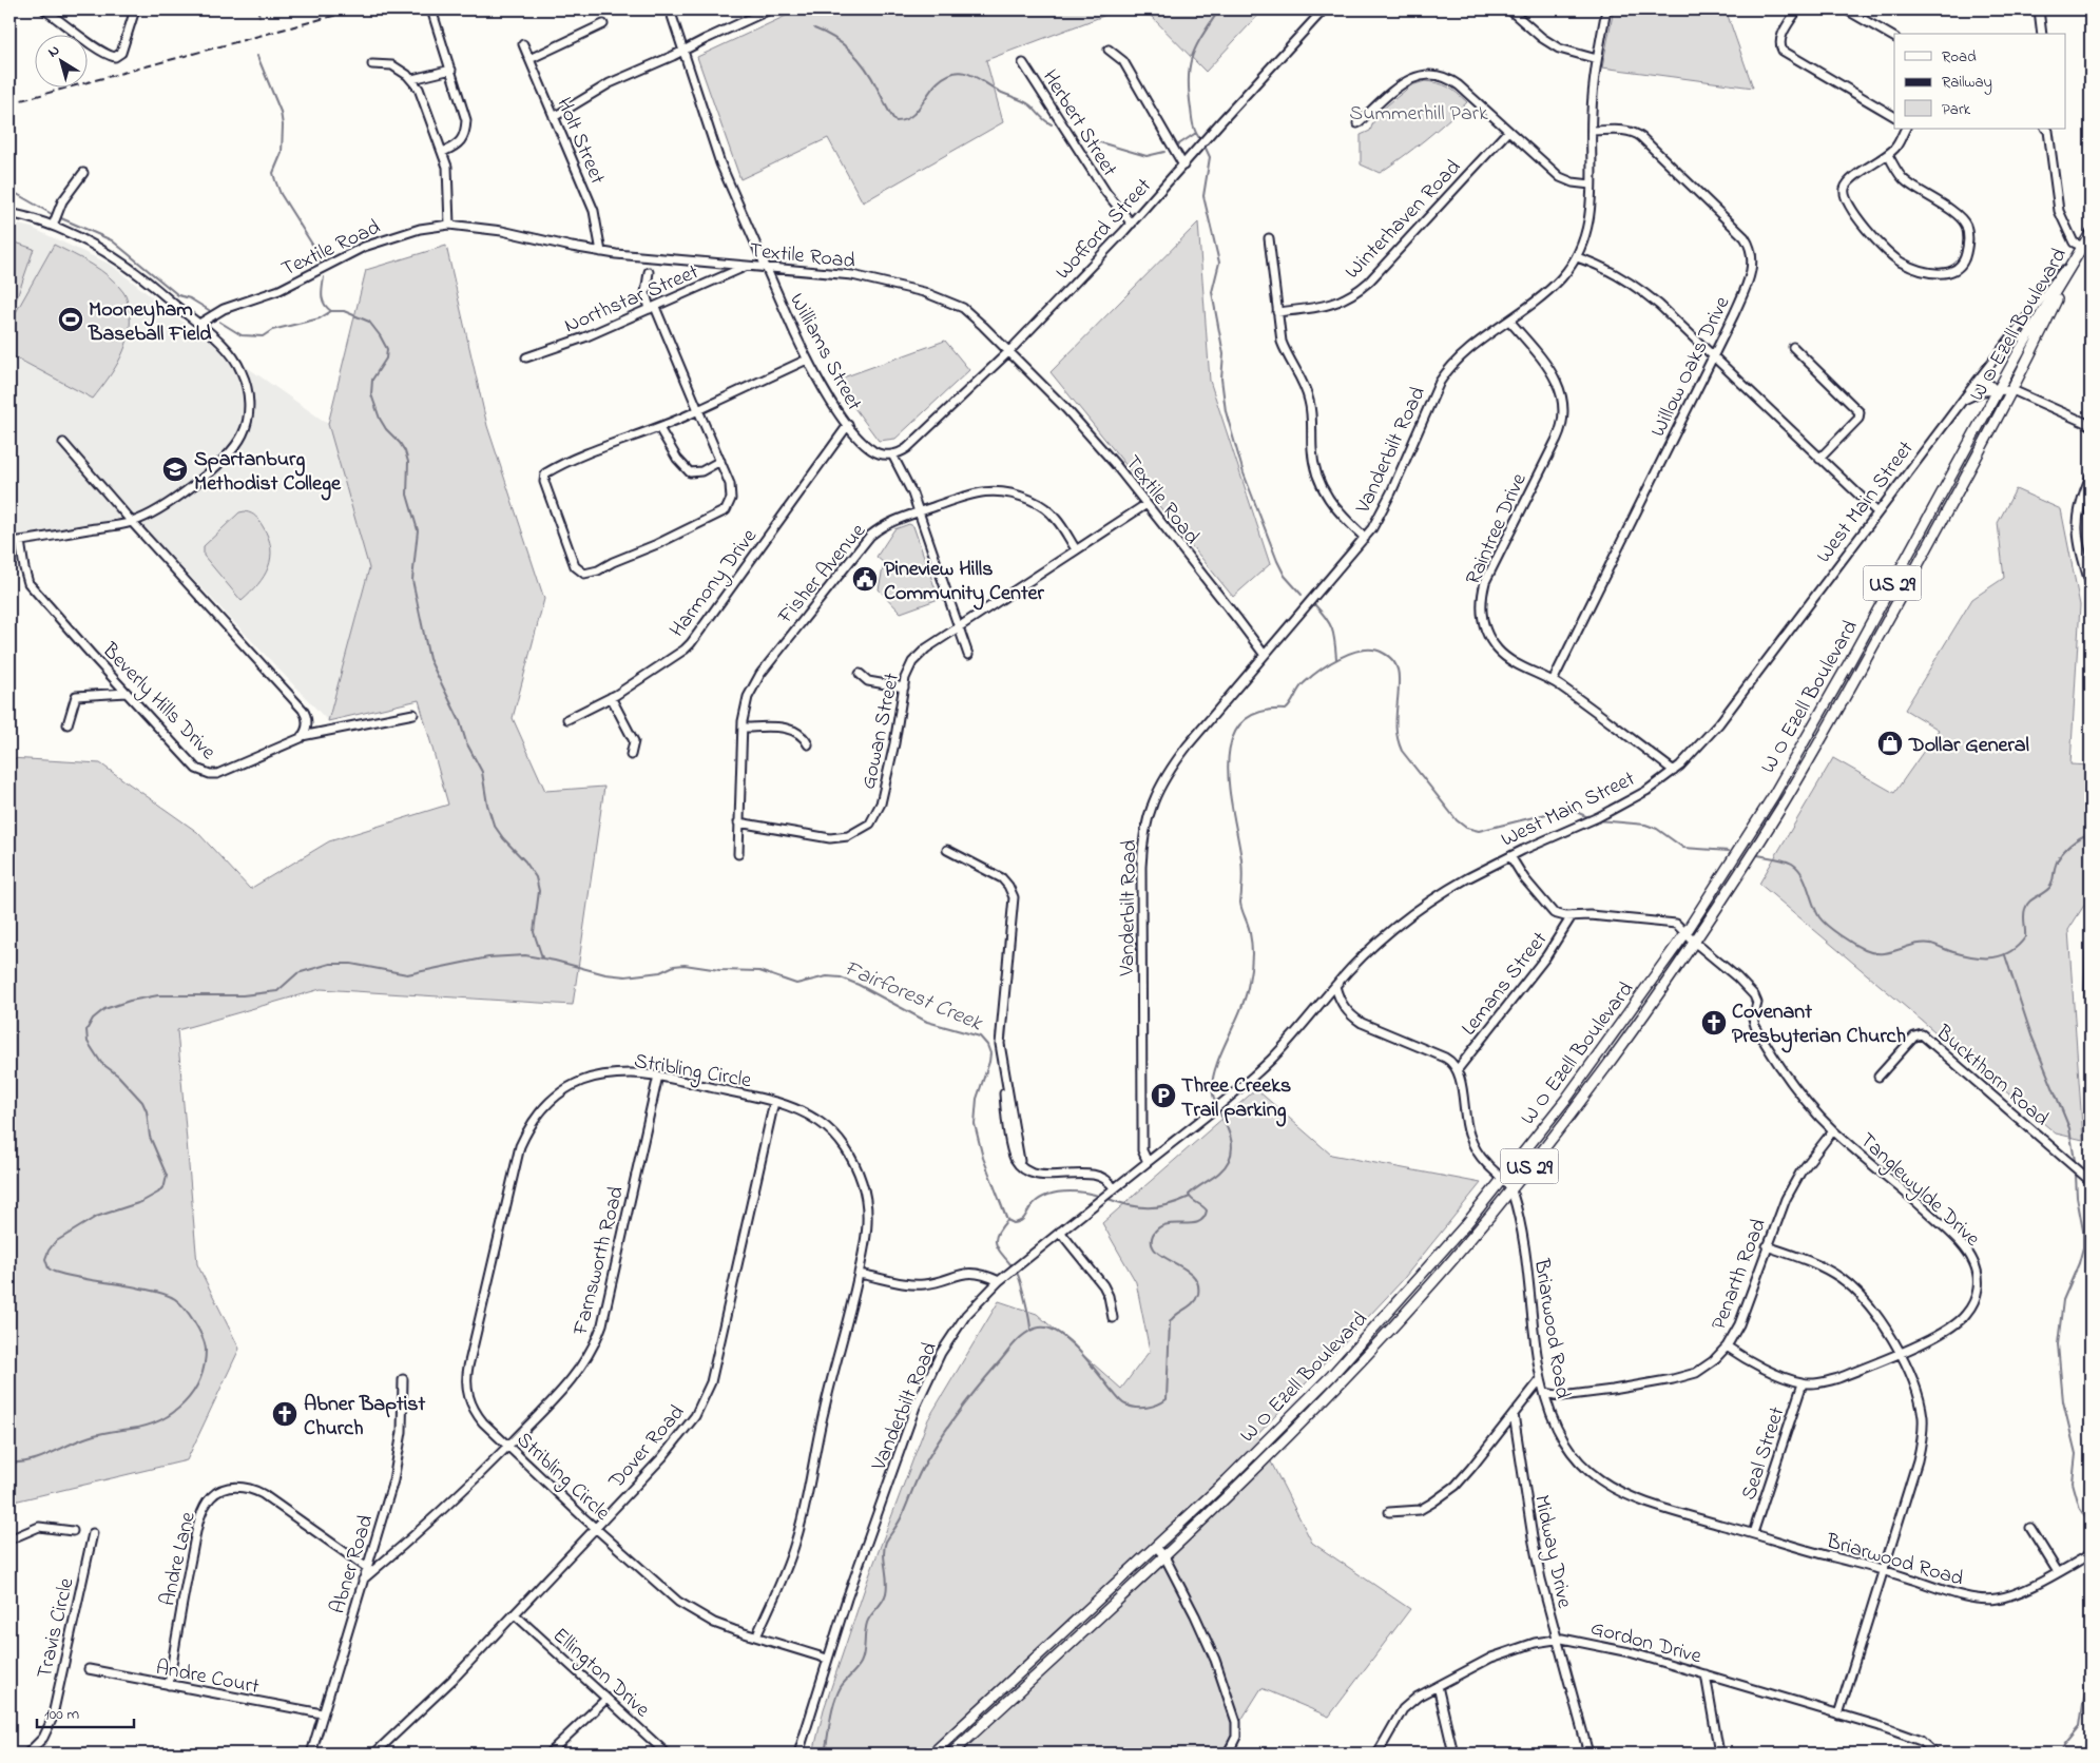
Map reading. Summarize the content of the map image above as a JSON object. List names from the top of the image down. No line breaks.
{"streets":{"main road":["W O Ezell Boulevard","West Main Street","US 29"],"street":["Herbert Street","Holt Street","Winterhaven Road","Wofford Street","Textile Road","Northstar Street","Williams Street","Willow Oaks Drive","Vanderbilt Road","Raintree Drive","Fisher Avenue","Harmony Drive","Beverly Hills Drive","Gowan Street","Lemans Street","Stribling Circle","Buckthorn Road","Tanglewylde Drive","Farnsworth Road","Penarth Road","Briarwood Road","Dover Road","Seal Street","Midway Drive","Andre Lane","Abner Road","Travis Circle","Gordon Drive","Ellington Drive","Andre Court"]},"crossings":[["Herbert Street","Wofford Street"],["Holt Street","Textile Road"],["Wofford Street","Textile Road"],["Wofford Street","Williams Street"],["Textile Road","Northstar Street"],["Textile Road","Williams Street"],["Textile Road","Vanderbilt Road"],["Textile Road","Gowan Street"],["W O Ezell Boulevard","West Main Street"],["W O Ezell Boulevard","Tanglewylde Drive"],["W O Ezell Boulevard","Briarwood Road"],["Williams Street","Harmony Drive"],["Willow Oaks Drive","Vanderbilt Road"],["Willow Oaks Drive","Raintree Drive"],["Vanderbilt Road","West Main Street"],["Vanderbilt Road","Raintree Drive"],["Vanderbilt Road","Stribling Circle"],["West Main Street","Raintree Drive"],["West Main Street","Tanglewylde Drive"],["Fisher Avenue","Gowan Street"],["Lemans Street","Tanglewylde Drive"],["Stribling Circle","Farnsworth Road"],["Stribling Circle","Dover Road"],["Tanglewylde Drive","Penarth Road"],["Tanglewylde Drive","Seal Street"],["Farnsworth Road","Abner Road"],["Penarth Road","Briarwood Road"],["Briarwood Road","Seal Street"],["Dover Road","Ellington Drive"],["Midway Drive","Gordon Drive"],["Andre Lane","Abner Road"],["Andre Lane","Andre Court"],["Abner Road","Andre Court"]],"water":["Fairforest Creek"],"parks":["Summerhill Park"],"places":{"sports":["Mooneyham Baseball Field"],"school or university":["Spartanburg Methodist College"],"public building":["Pineview Hills Community Center"],"shop":["Dollar General"],"church":["Covenant Presbyterian Church","Abner Baptist Church"],"parking":["Three Creeks Trail parking"]},"legend":["Road","Railway","Park"],"scale_bar":"100 m","north":"top left"}
